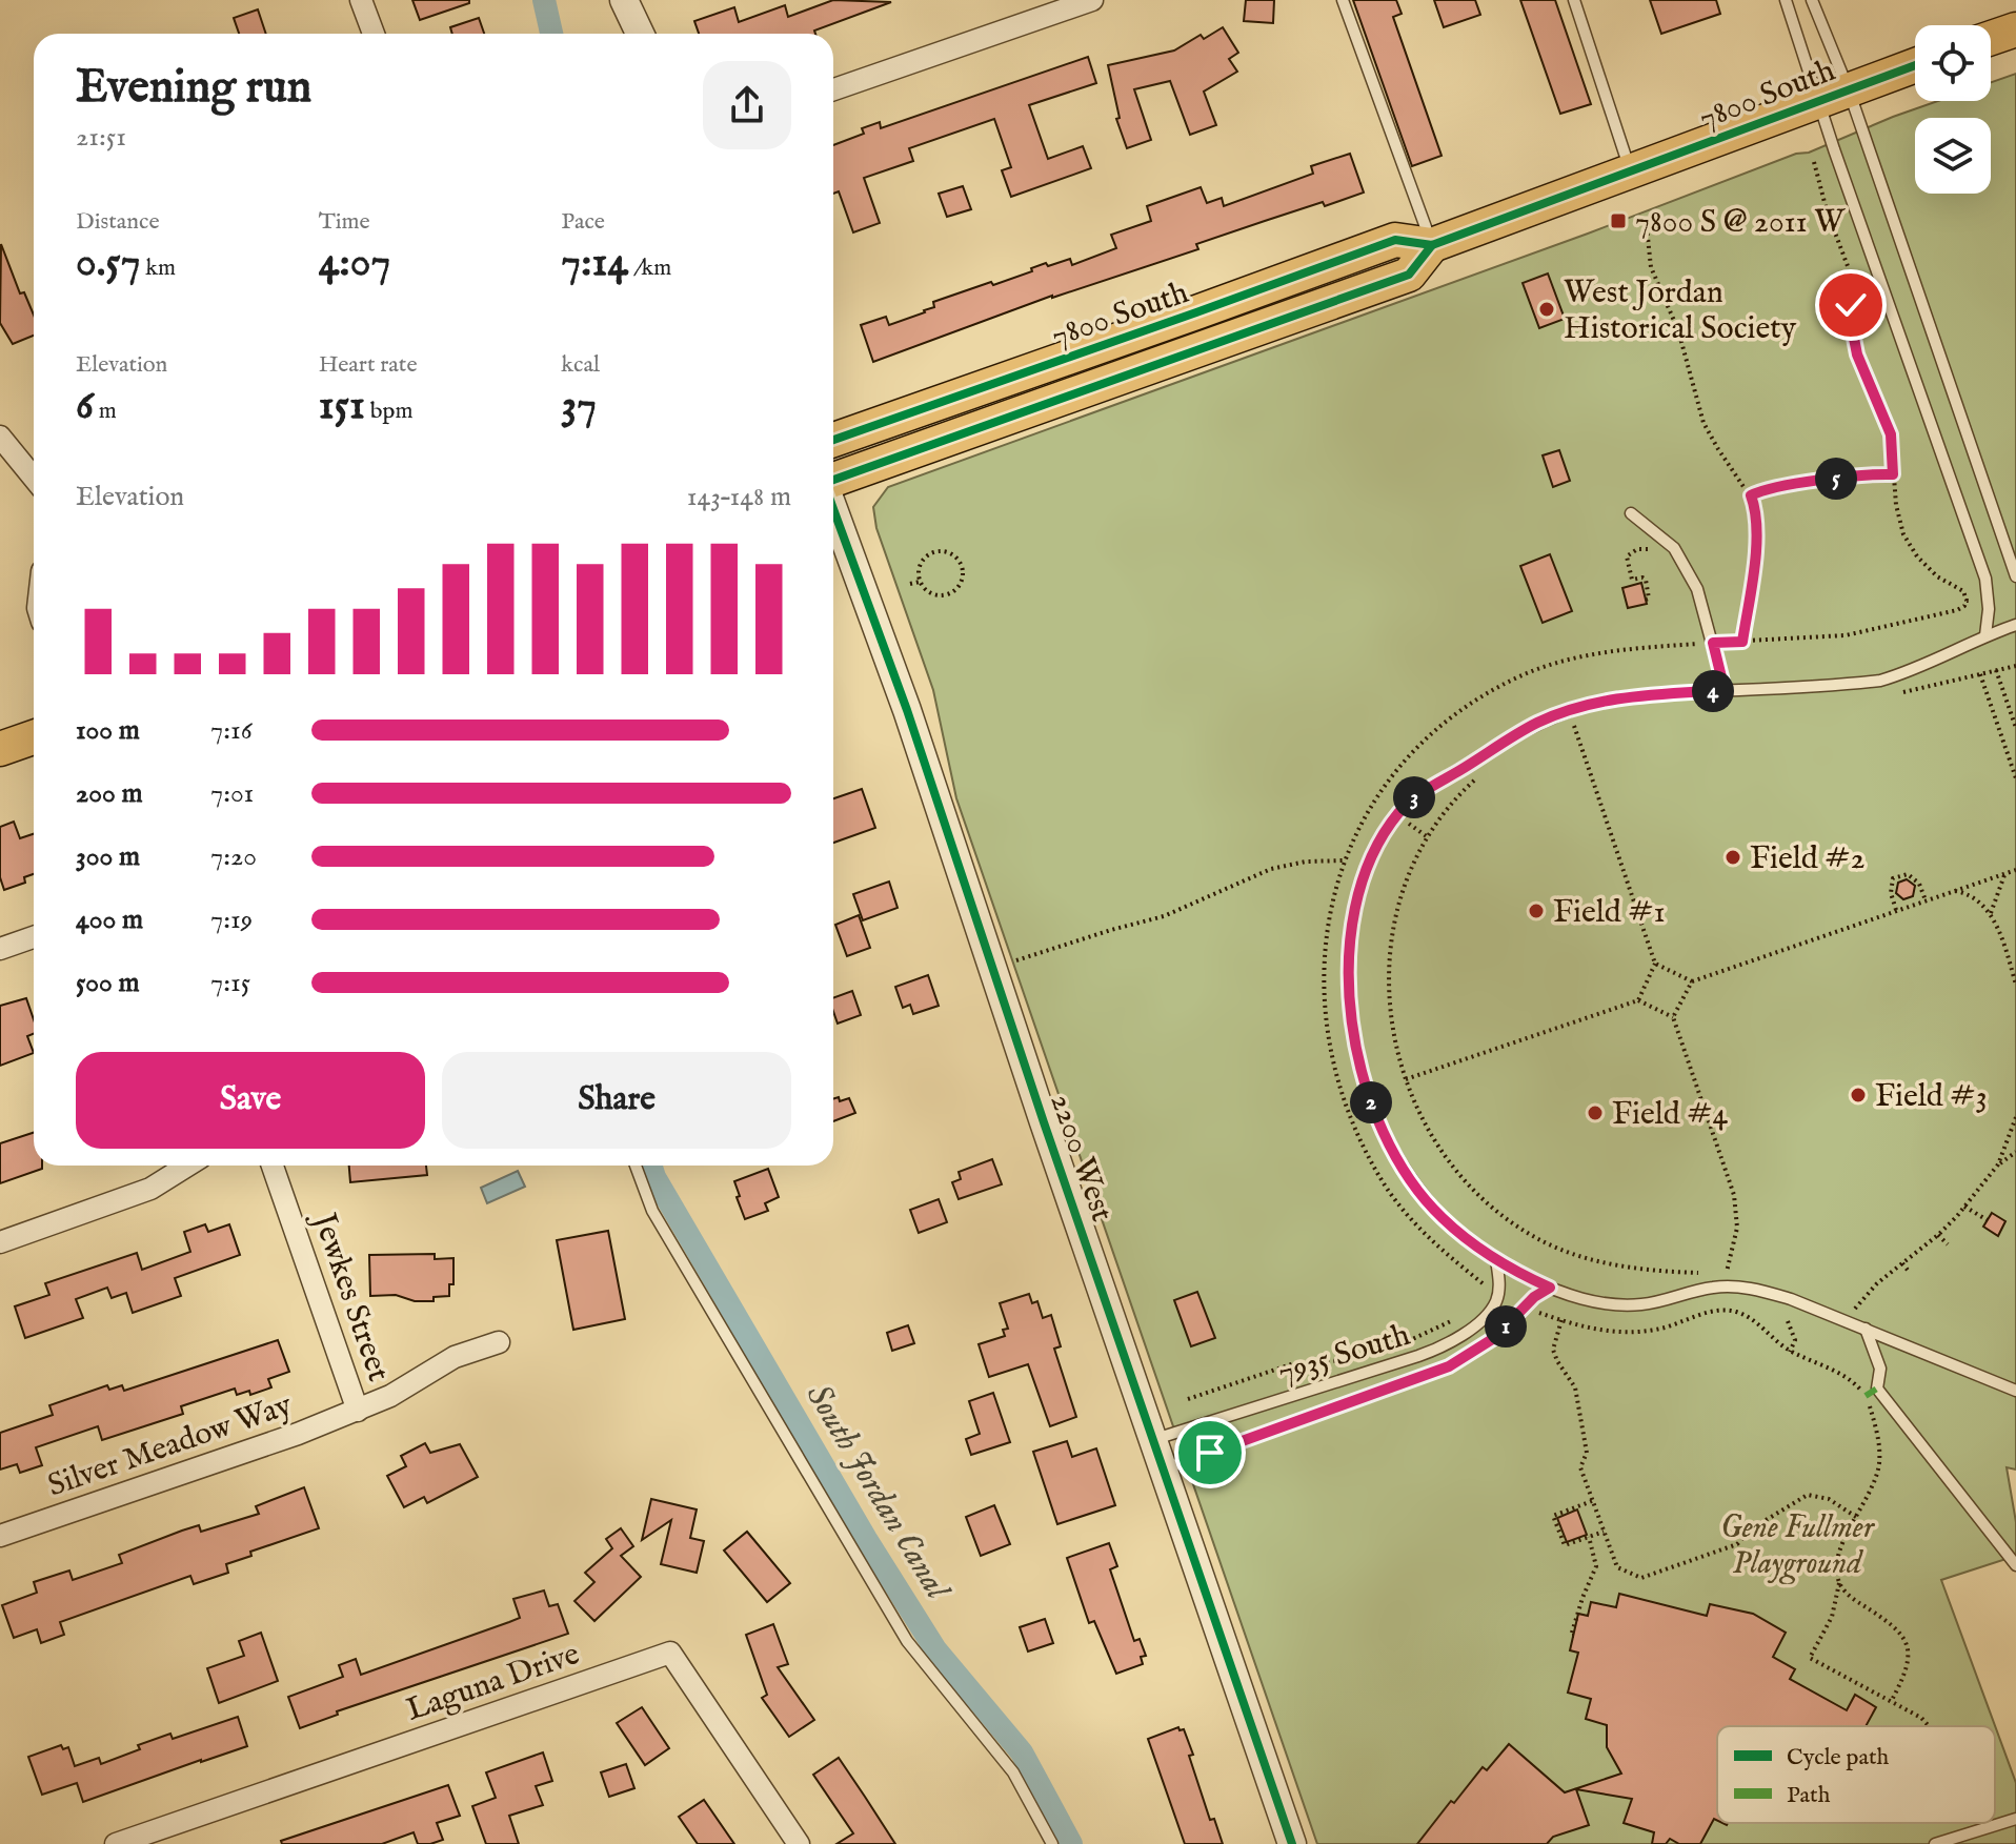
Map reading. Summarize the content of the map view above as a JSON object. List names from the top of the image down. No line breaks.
{"streets":{"main road":["7800 South"],"street":["2200 West","Jewkes Street","Silver Meadow Way","Laguna Drive"],"lane":["7935 South"]},"crossings":[["2200 West","7935 South"],["Jewkes Street","Silver Meadow Way"]],"water":["South Jordan Canal"],"parks":["Gene Fullmer Playground"],"places":{"transit":["7800 S @ 2011 W"],"other":["West Jordan Historical Society","Field #2","Field #1","Field #3","Field #4"]},"legend":["Cycle path","Path"],"page":{"heading":["Evening run","21:51"],"stats":[["Distance","0.57 km"],["Time","4:07"],["Pace","7:14 /km"],["Elevation","6 m"],["Heart rate","151 bpm"],["kcal","37"]],"pins":["5","4","3","2","1"],"chart":["Elevation","143–148 m"],"list":[{"name":"100 m","note":"7:16"},{"name":"200 m","note":"7:01"},{"name":"300 m","note":"7:20"},{"name":"400 m","note":"7:19"},{"name":"500 m","note":"7:15"}],"buttons":["Save","Share"]}}
